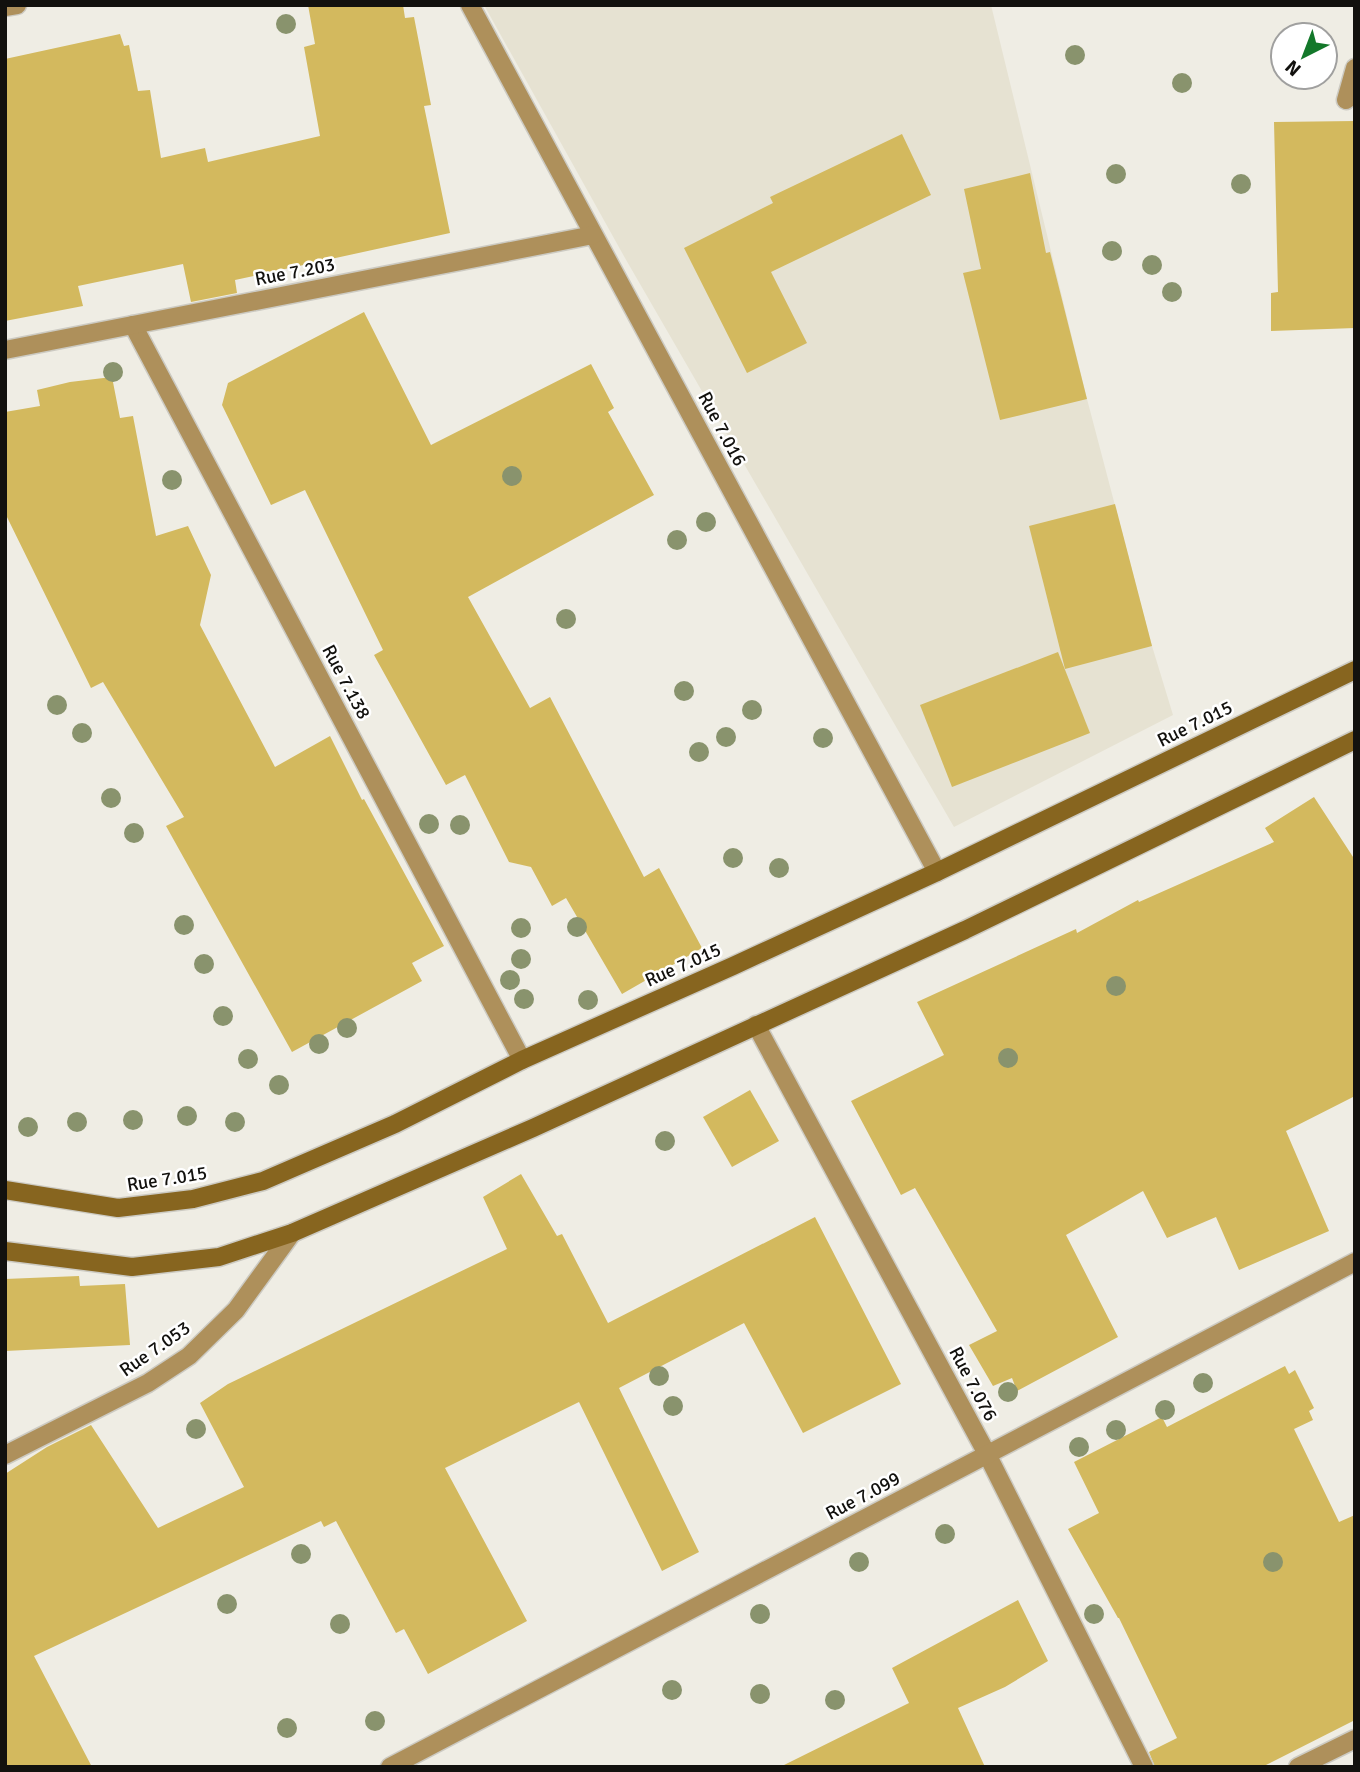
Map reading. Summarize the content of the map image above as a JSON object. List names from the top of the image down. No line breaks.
{"streets":{"main road":["Rue 7.015"],"street":["Rue 7.203","Rue 7.016","Rue 7.138","Rue 7.053","Rue 7.076","Rue 7.099"]},"crossings":[["Rue 7.203","Rue 7.016"],["Rue 7.203","Rue 7.138"],["Rue 7.016","Rue 7.015"],["Rue 7.138","Rue 7.015"],["Rue 7.076","Rue 7.099"]],"north":"bottom left"}
